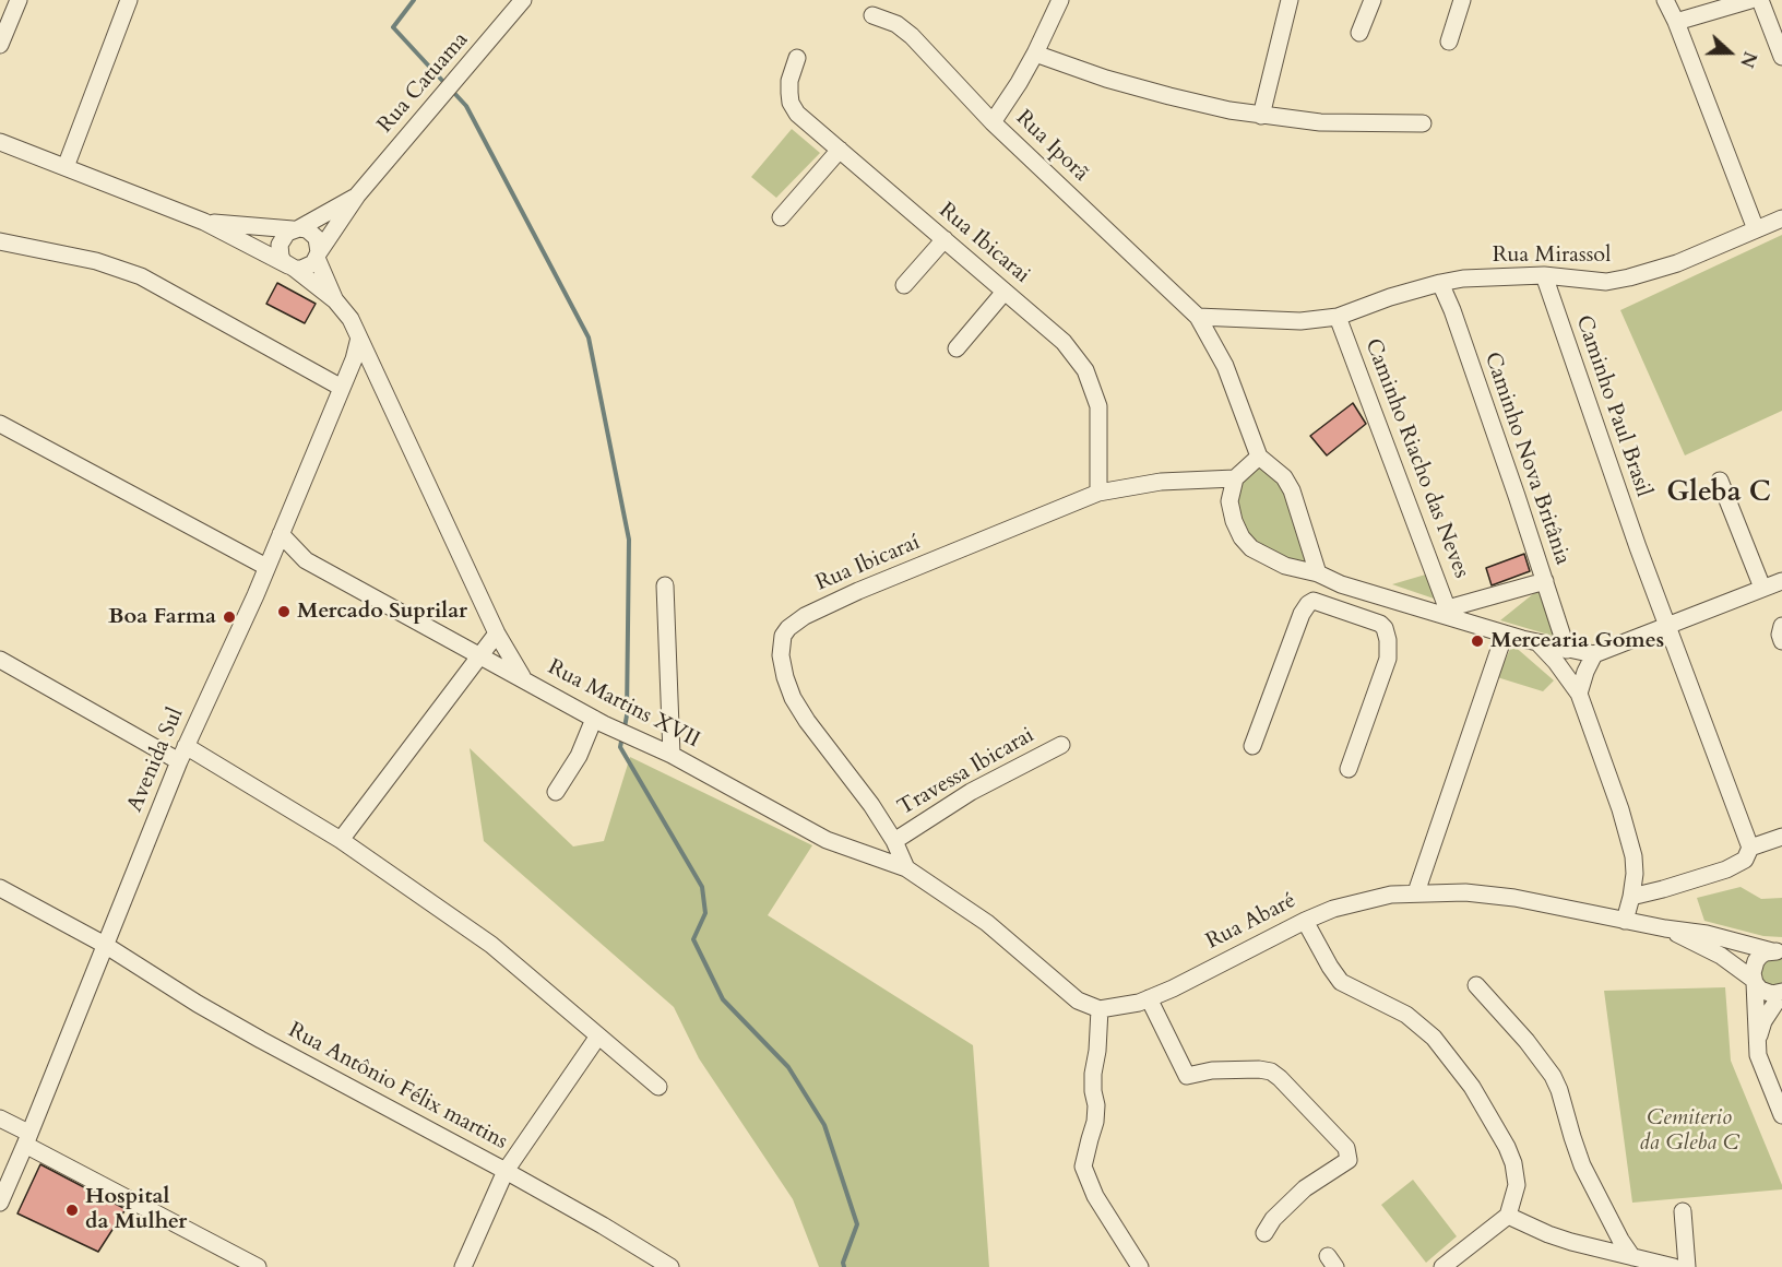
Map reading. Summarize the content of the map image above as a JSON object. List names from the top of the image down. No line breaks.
{"streets":{"street":["Rua Catuama","Rua Iporã","Rua Ibicarai","Rua Mirassol","Caminho Paul Brasil","Caminho Riacho das Neves","Caminho Nova Britânia","Rua Ibicaraí","Rua Martins XVII","Avenida Sul","Travessa Ibicarai","Rua Abaré","Rua Antônio Félix martins"]},"crossings":[["Rua Catuama","Rua Martins XVII"],["Rua Iporã","Rua Mirassol"],["Rua Ibicarai","Rua Ibicaraí"],["Rua Mirassol","Caminho Paul Brasil"],["Rua Mirassol","Caminho Riacho das Neves"],["Rua Mirassol","Caminho Nova Britânia"],["Rua Ibicaraí","Rua Martins XVII"],["Rua Ibicaraí","Travessa Ibicarai"],["Rua Martins XVII","Avenida Sul"],["Avenida Sul","Rua Antônio Félix martins"]],"districts":["Gleba C"],"parks":["Cemiterio da Gleba C"],"places":["Mercado Suprilar","Boa Farma","Mercearia Gomes","Hospital da Mulher"],"north":"right"}
